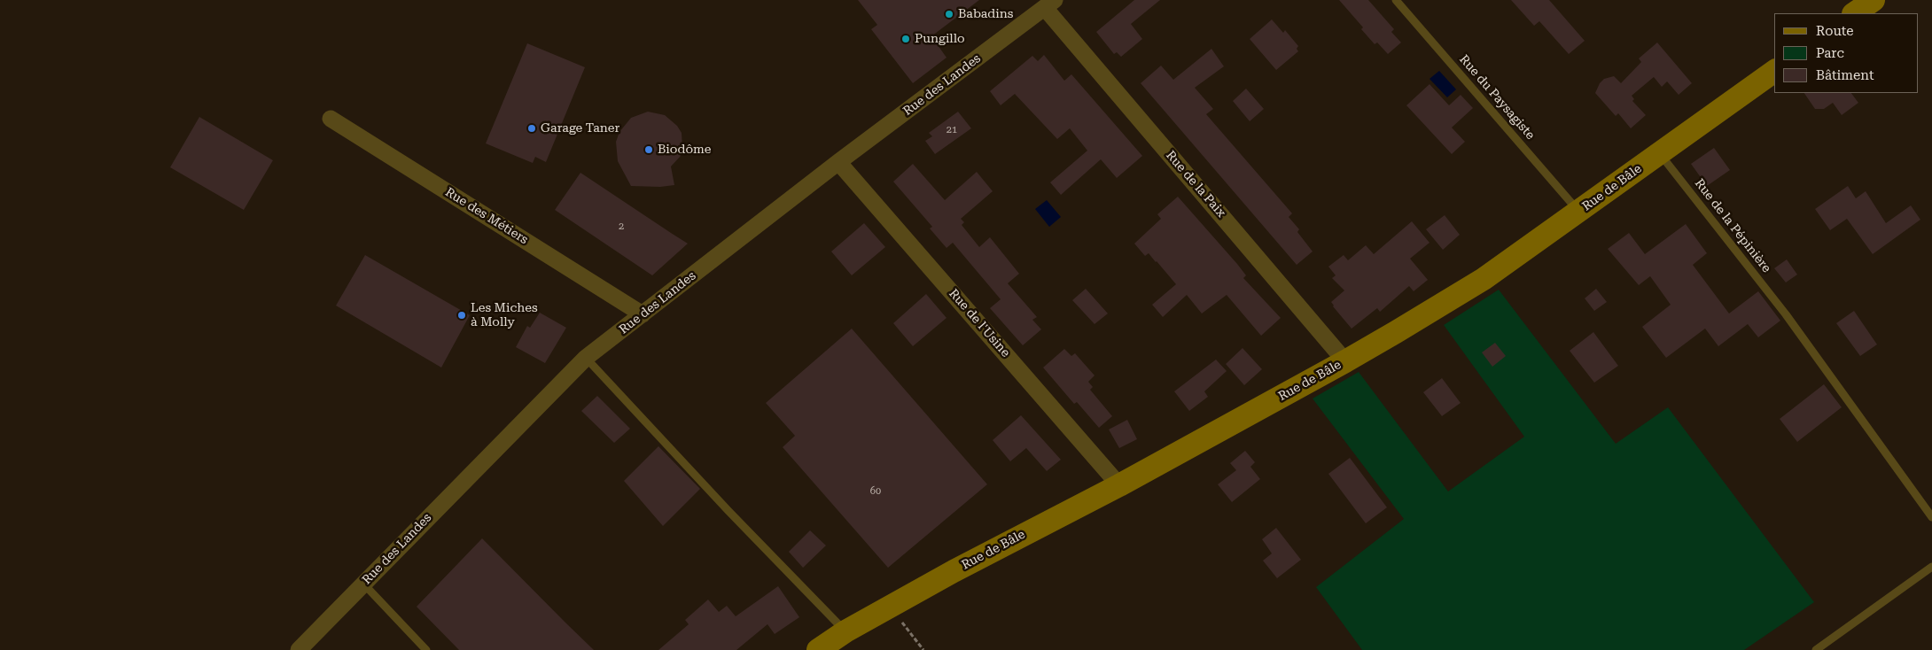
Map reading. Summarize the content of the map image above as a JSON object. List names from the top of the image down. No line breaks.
{"streets":{"street":["Rue des Landes","Rue de la Paix","Rue de Bâle","Rue des Métiers","Rue de l'Usine"],"lane":["Rue du Paysagiste","Rue de la Pépinière"]},"crossings":[["Rue des Landes","Rue de la Paix"],["Rue des Landes","Rue des Métiers"],["Rue des Landes","Rue de l'Usine"],["Rue du Paysagiste","Rue de Bâle"],["Rue de la Paix","Rue de Bâle"],["Rue de Bâle","Rue de la Pépinière"],["Rue de Bâle","Rue de l'Usine"]],"places":["Babadins","Pungillo","Garage Taner","Biodôme","Les Miches à Molly"],"house_numbers":["21","2","60"],"legend":["Route","Parc","Bâtiment"]}
